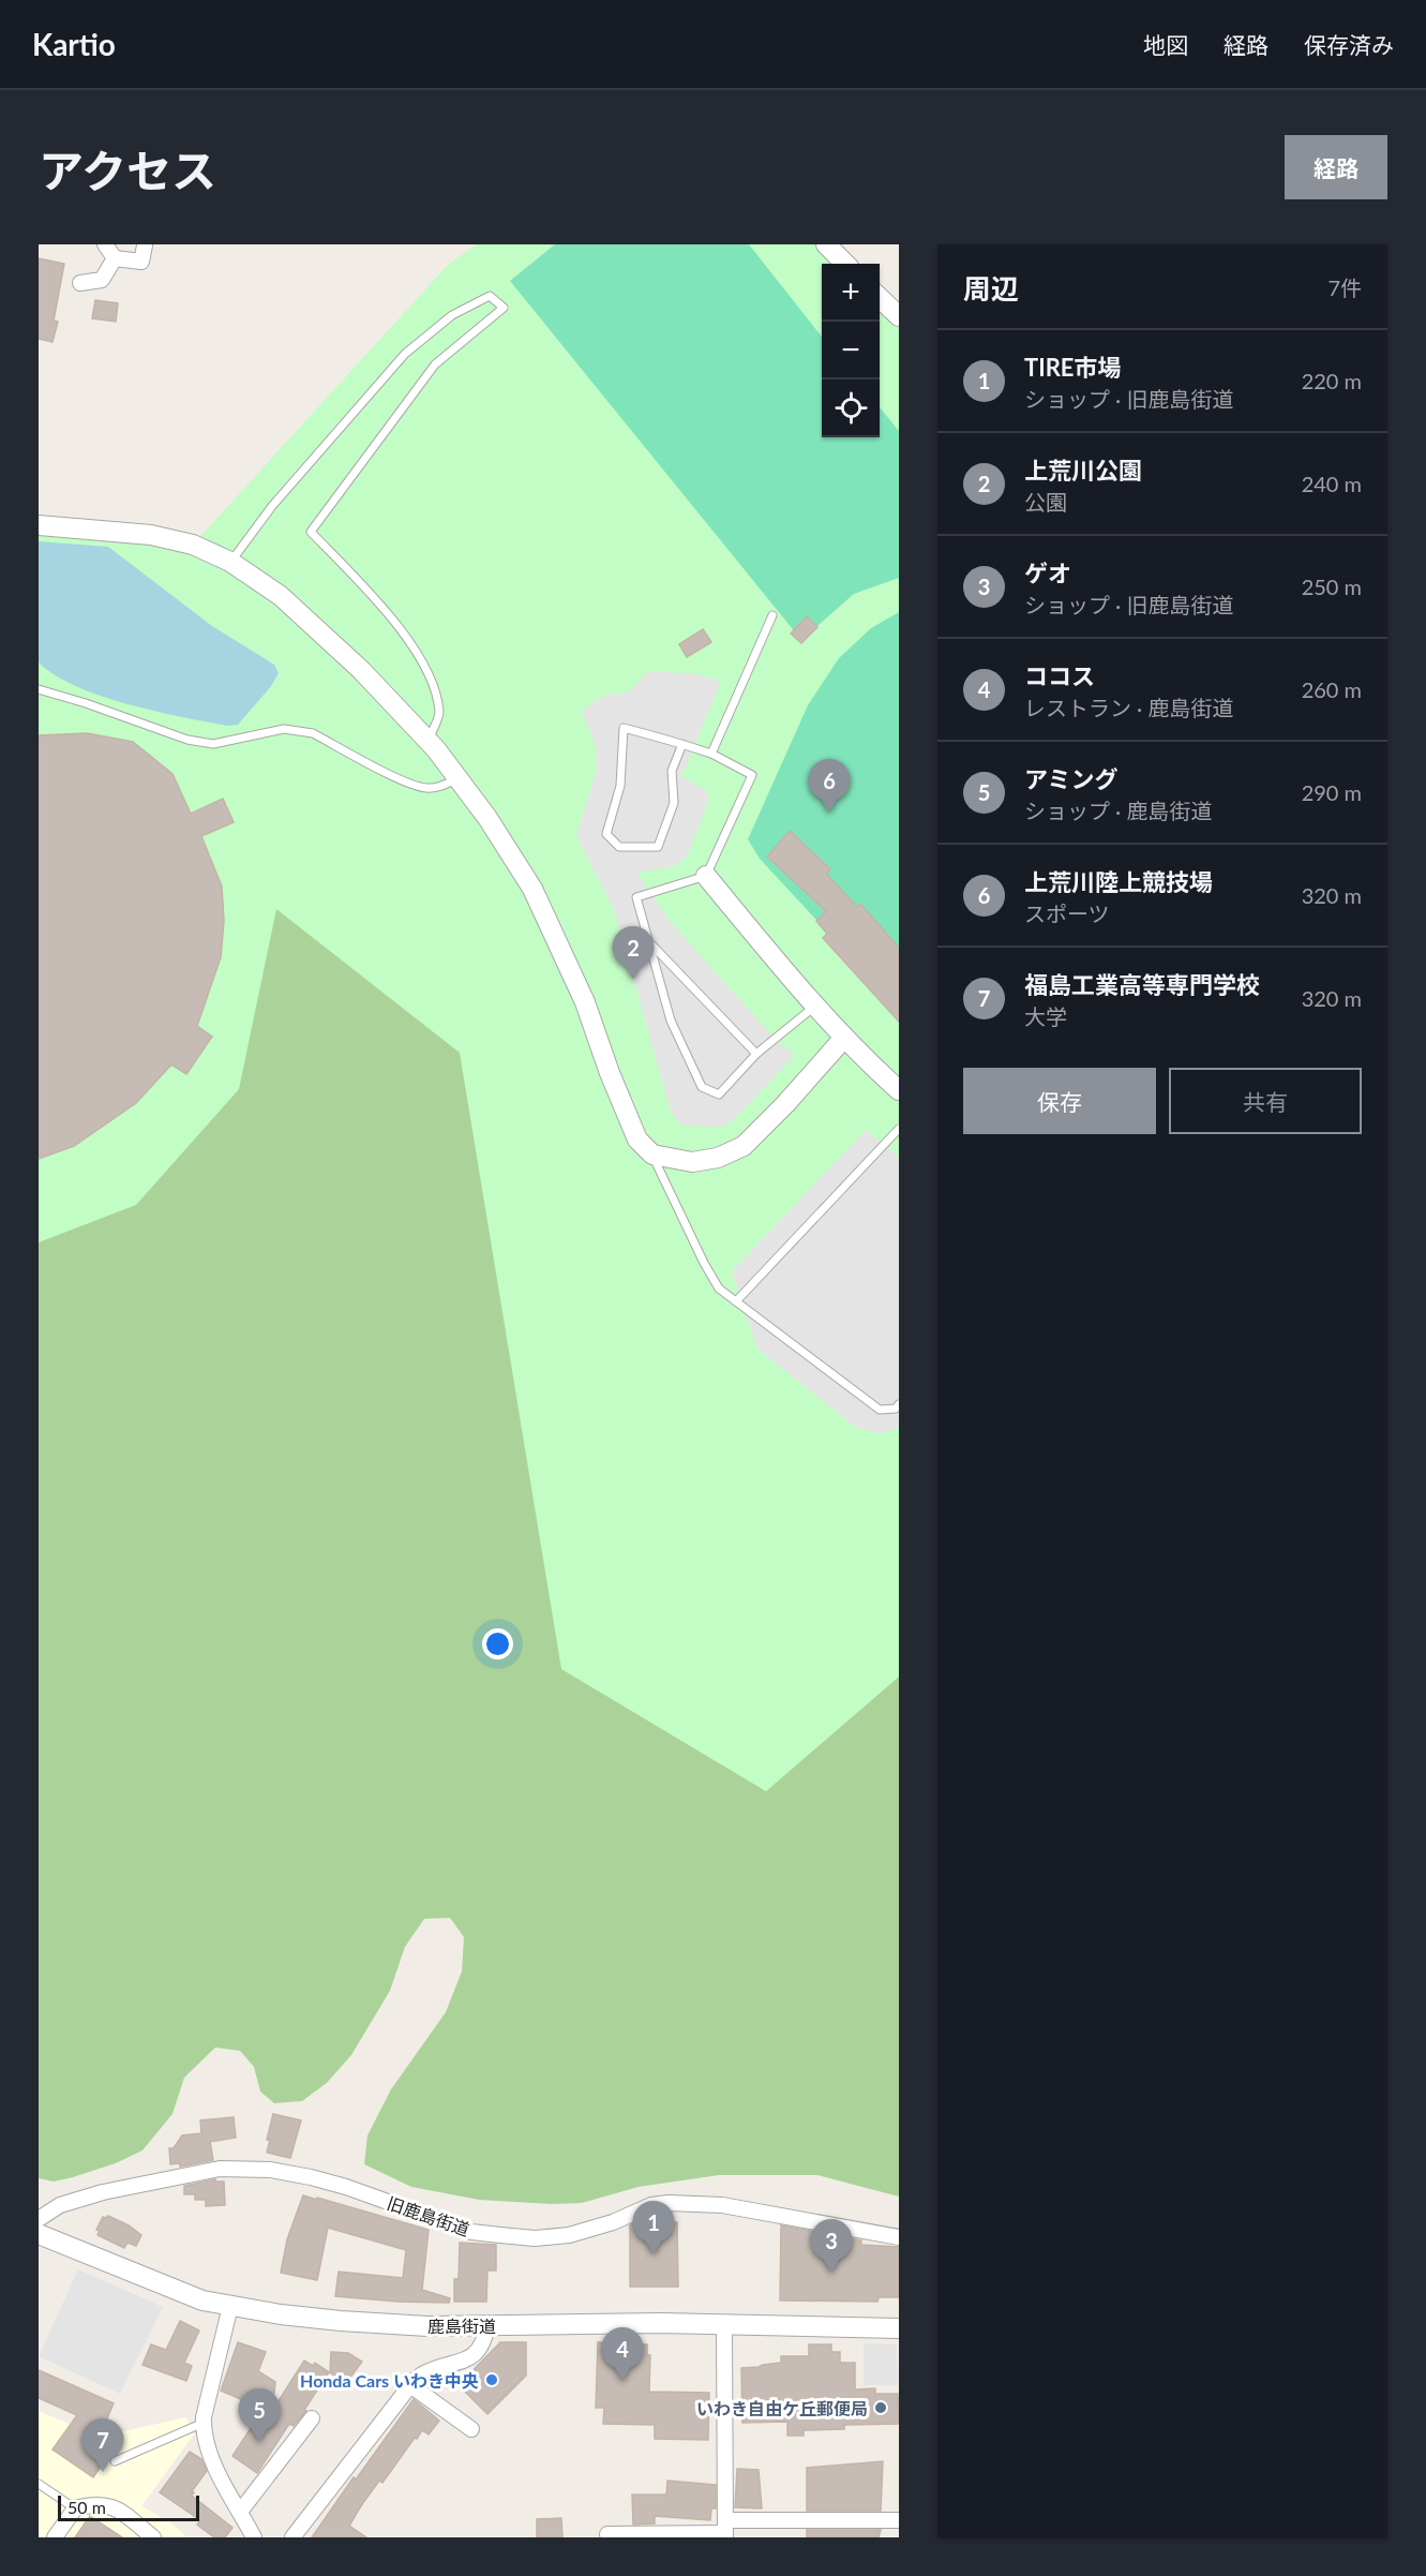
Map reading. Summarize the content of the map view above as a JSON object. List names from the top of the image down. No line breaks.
{"streets":{"street":["旧鹿島街道","鹿島街道"]},"places":["Honda Cars いわき中央","いわき自由ケ丘郵便局"],"scale_bar":"50 m","page":{"header":"Kartio","nav":["地図","経路","保存済み"],"title":"アクセス","buttons":["経路",["保存","共有"]],"heading":["周辺","7件"],"map_buttons":["+","−"],"list":[{"mark":"1","name":"TIRE市場","note":"ショップ · 旧鹿島街道","value":"220 m"},{"mark":"2","name":"上荒川公園","note":"公園","value":"240 m"},{"mark":"3","name":"ゲオ","note":"ショップ · 旧鹿島街道","value":"250 m"},{"mark":"4","name":"ココス","note":"レストラン · 鹿島街道","value":"260 m"},{"mark":"5","name":"アミング","note":"ショップ · 鹿島街道","value":"290 m"},{"mark":"6","name":"上荒川陸上競技場","note":"スポーツ","value":"320 m"},{"mark":"7","name":"福島工業高等専門学校","note":"大学","value":"320 m"}],"pins":["6","2","1","3","4","5","7"],"scale":"50 m"}}
